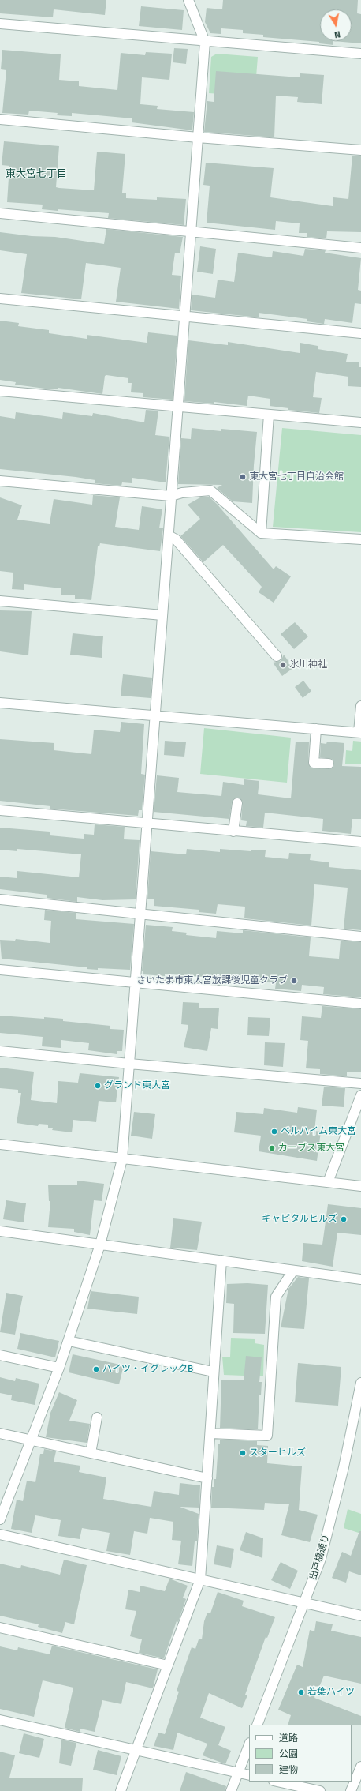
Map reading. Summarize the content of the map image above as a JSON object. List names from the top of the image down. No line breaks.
{"streets":{"street":["出戸橋通り"]},"districts":["東大宮七丁目"],"places":["東大宮七丁目自治会館","氷川神社","さいたま市東大宮放課後児童クラブ","グランド東大宮","ベルハイム東大宮","カーブス東大宮","キャピタルヒルズ","ハイツ・イグレックB","スターヒルズ","若葉ハイツ"],"legend":["道路","公園","建物"],"north":"bottom"}
